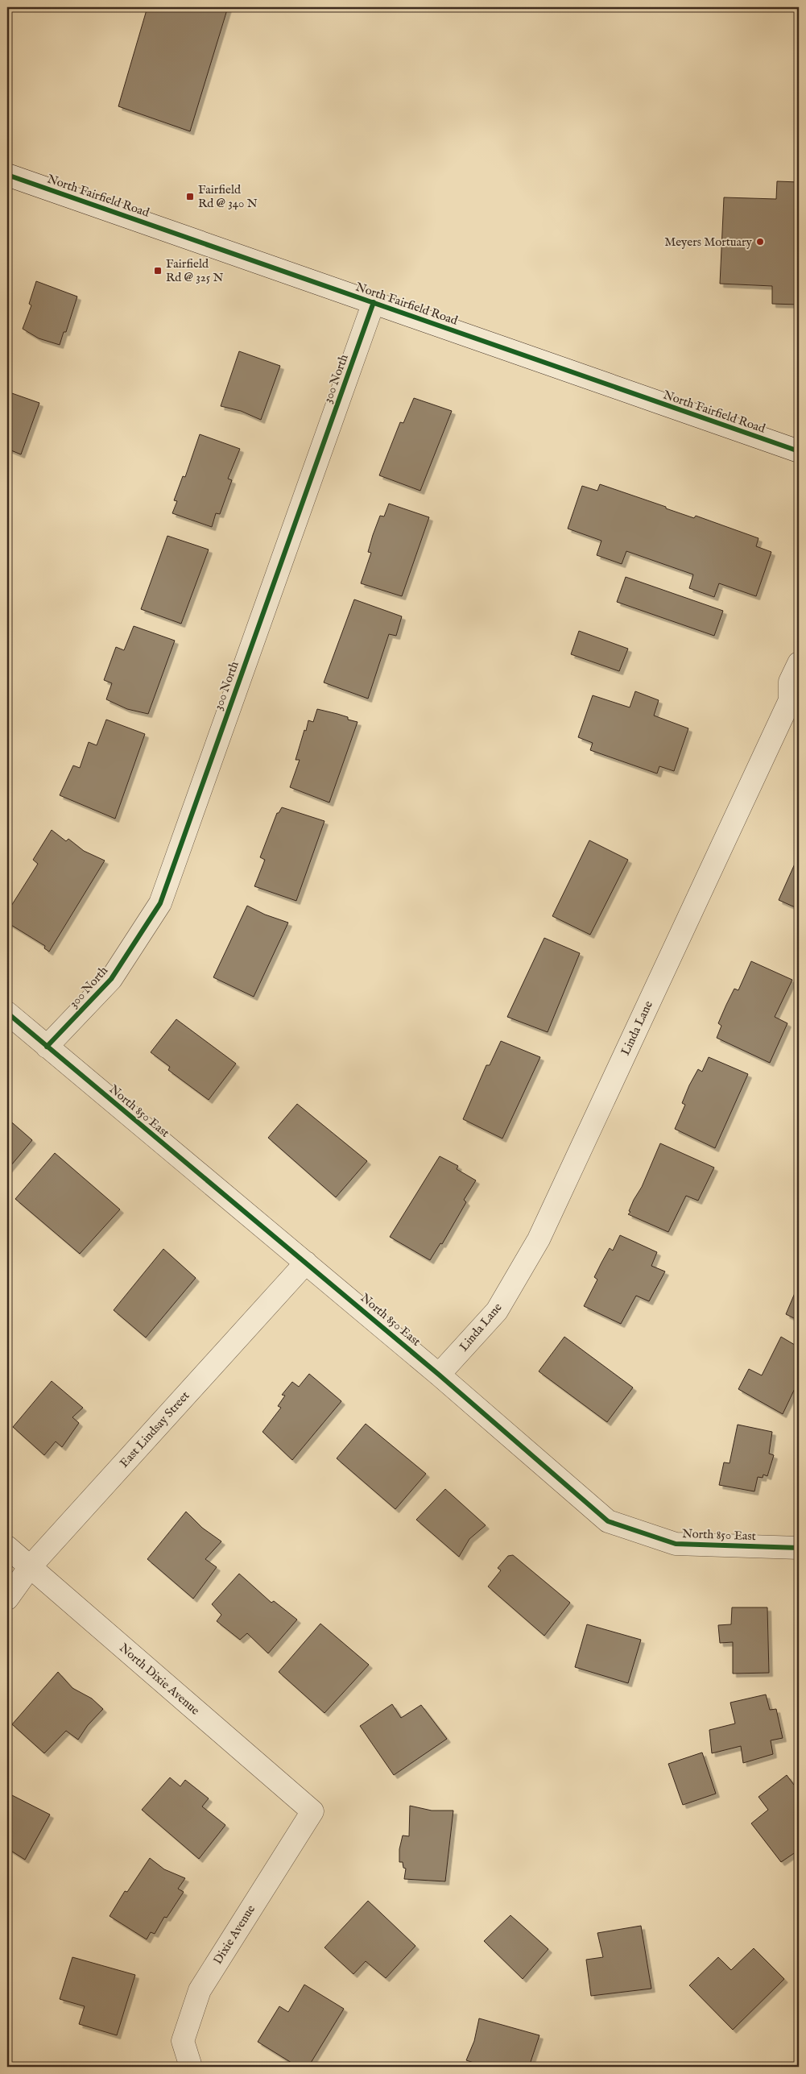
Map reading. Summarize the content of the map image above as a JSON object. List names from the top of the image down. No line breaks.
{"streets":{"street":["North Fairfield Road","300 North","Linda Lane","North 850 East","East Lindsay Street","North Dixie Avenue","Dixie Avenue"]},"crossings":[["North Fairfield Road","300 North"],["300 North","North 850 East"],["Linda Lane","North 850 East"],["North 850 East","East Lindsay Street"],["East Lindsay Street","North Dixie Avenue"],["North Dixie Avenue","Dixie Avenue"]],"places":{"transit":["Fairfield Rd @ 340 N","Fairfield Rd @ 325 N"],"other":["Meyers Mortuary"]}}
